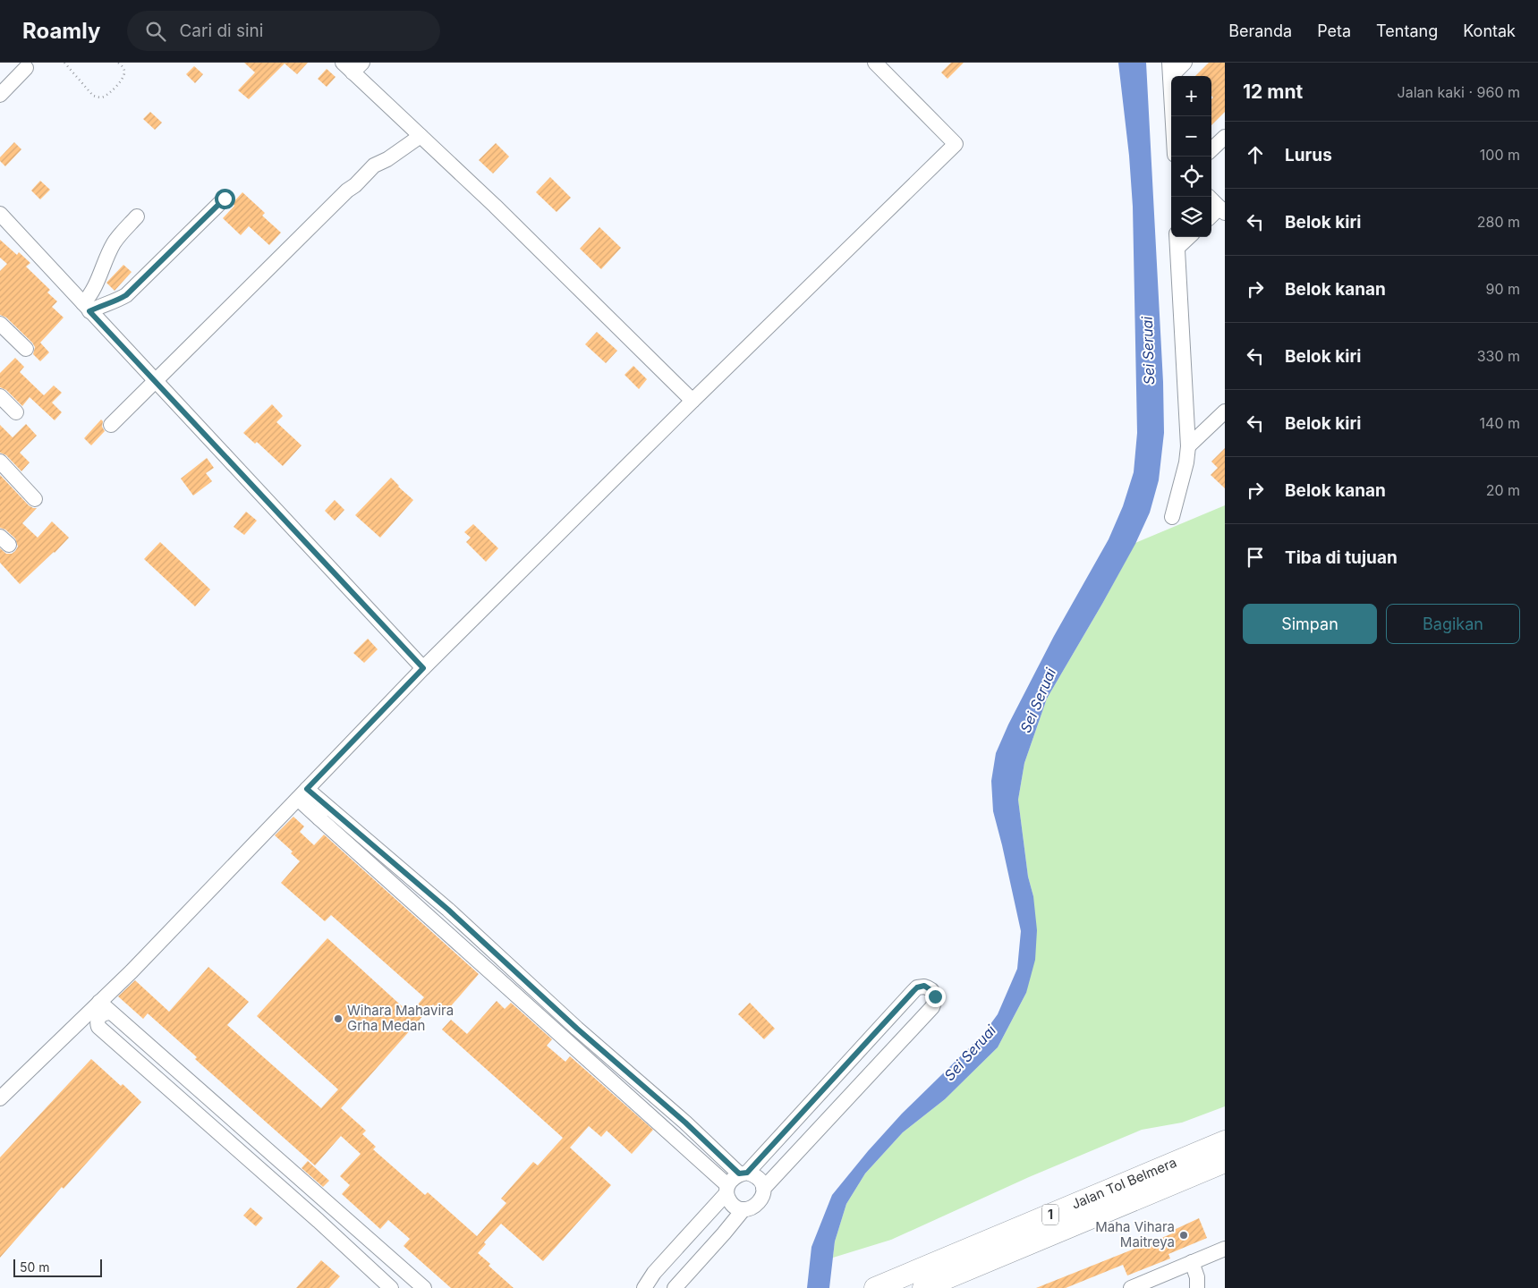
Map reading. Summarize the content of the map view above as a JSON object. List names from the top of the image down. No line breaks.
{"streets":{"highway":["Jalan Tol Belmera","1"]},"water":["Sei Seruai"],"places":["Wihara Mahavira Grha Medan","Maha Vihara Maitreya"],"scale_bar":"50 m","page":{"header":"Roamly","search":"Cari di sini","nav":["Beranda","Peta","Tentang","Kontak"],"heading":["12 mnt","Jalan kaki · 960 m"],"map_buttons":["+","−"],"list":[["Lurus","100 m"],["Belok kiri","280 m"],["Belok kanan","90 m"],["Belok kiri","330 m"],["Belok kiri","140 m"],["Belok kanan","20 m"],"Tiba di tujuan"],"buttons":["Simpan","Bagikan"],"scale":"50 m"}}
